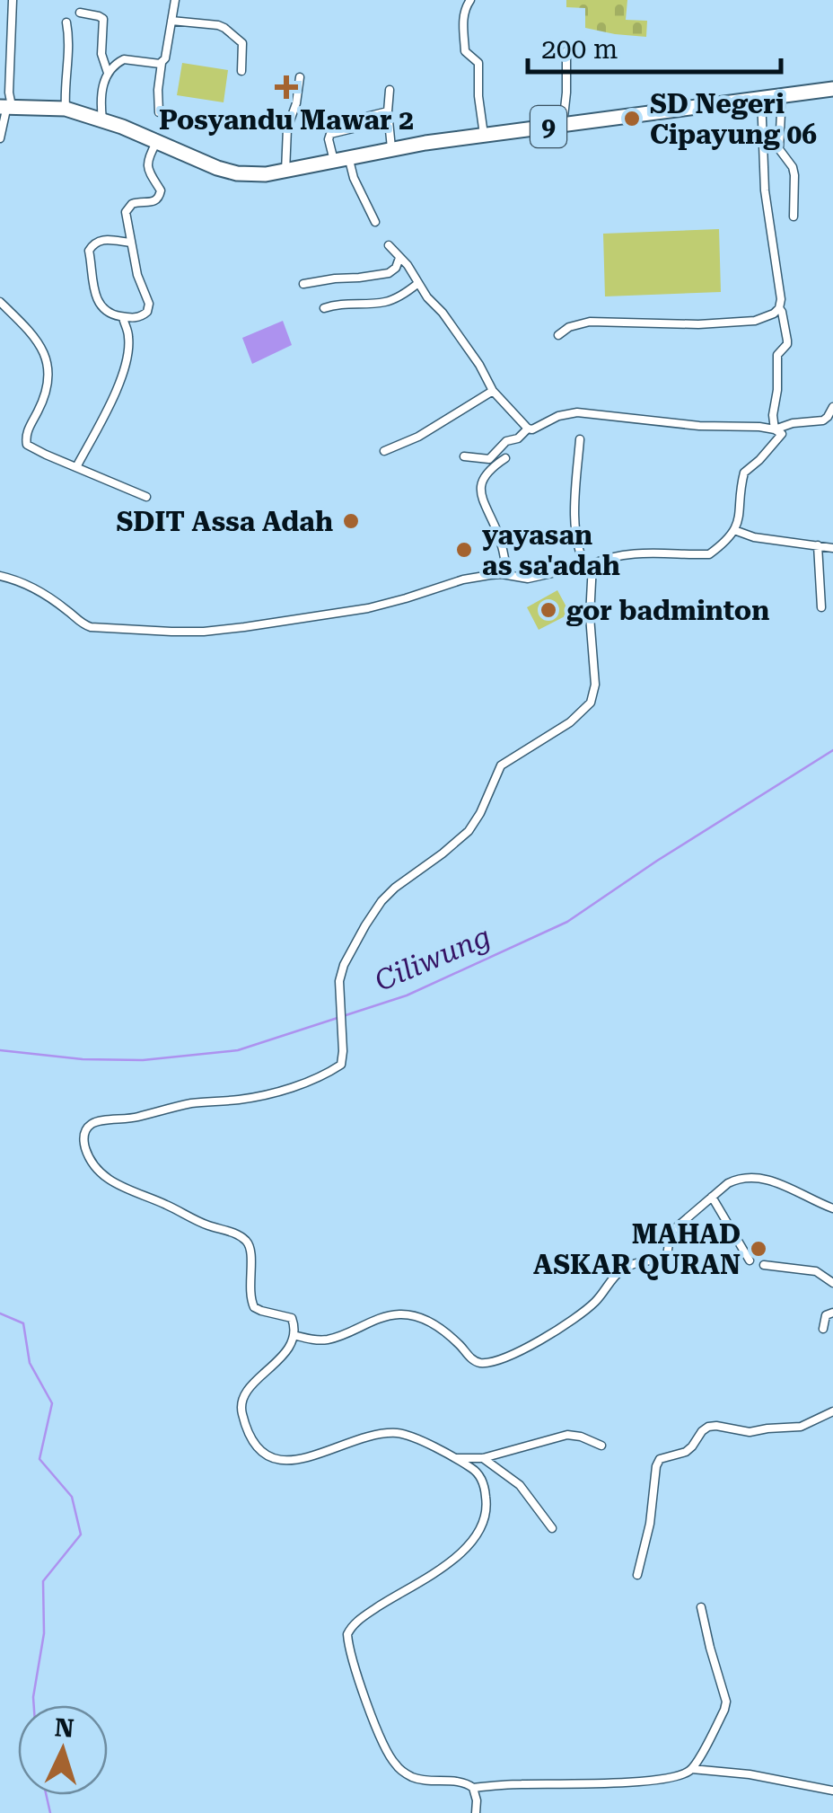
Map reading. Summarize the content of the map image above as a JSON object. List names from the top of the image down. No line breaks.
{"streets":{"highway":["9"]},"water":["Ciliwung"],"places":{"health":["Posyandu Mawar 2"],"other":["SD Negeri Cipayung 06","SDIT Assa Adah","yayasan as sa'adah","gor badminton","MAHAD ASKAR QURAN"]},"scale_bar":"200 m","north":"top"}
